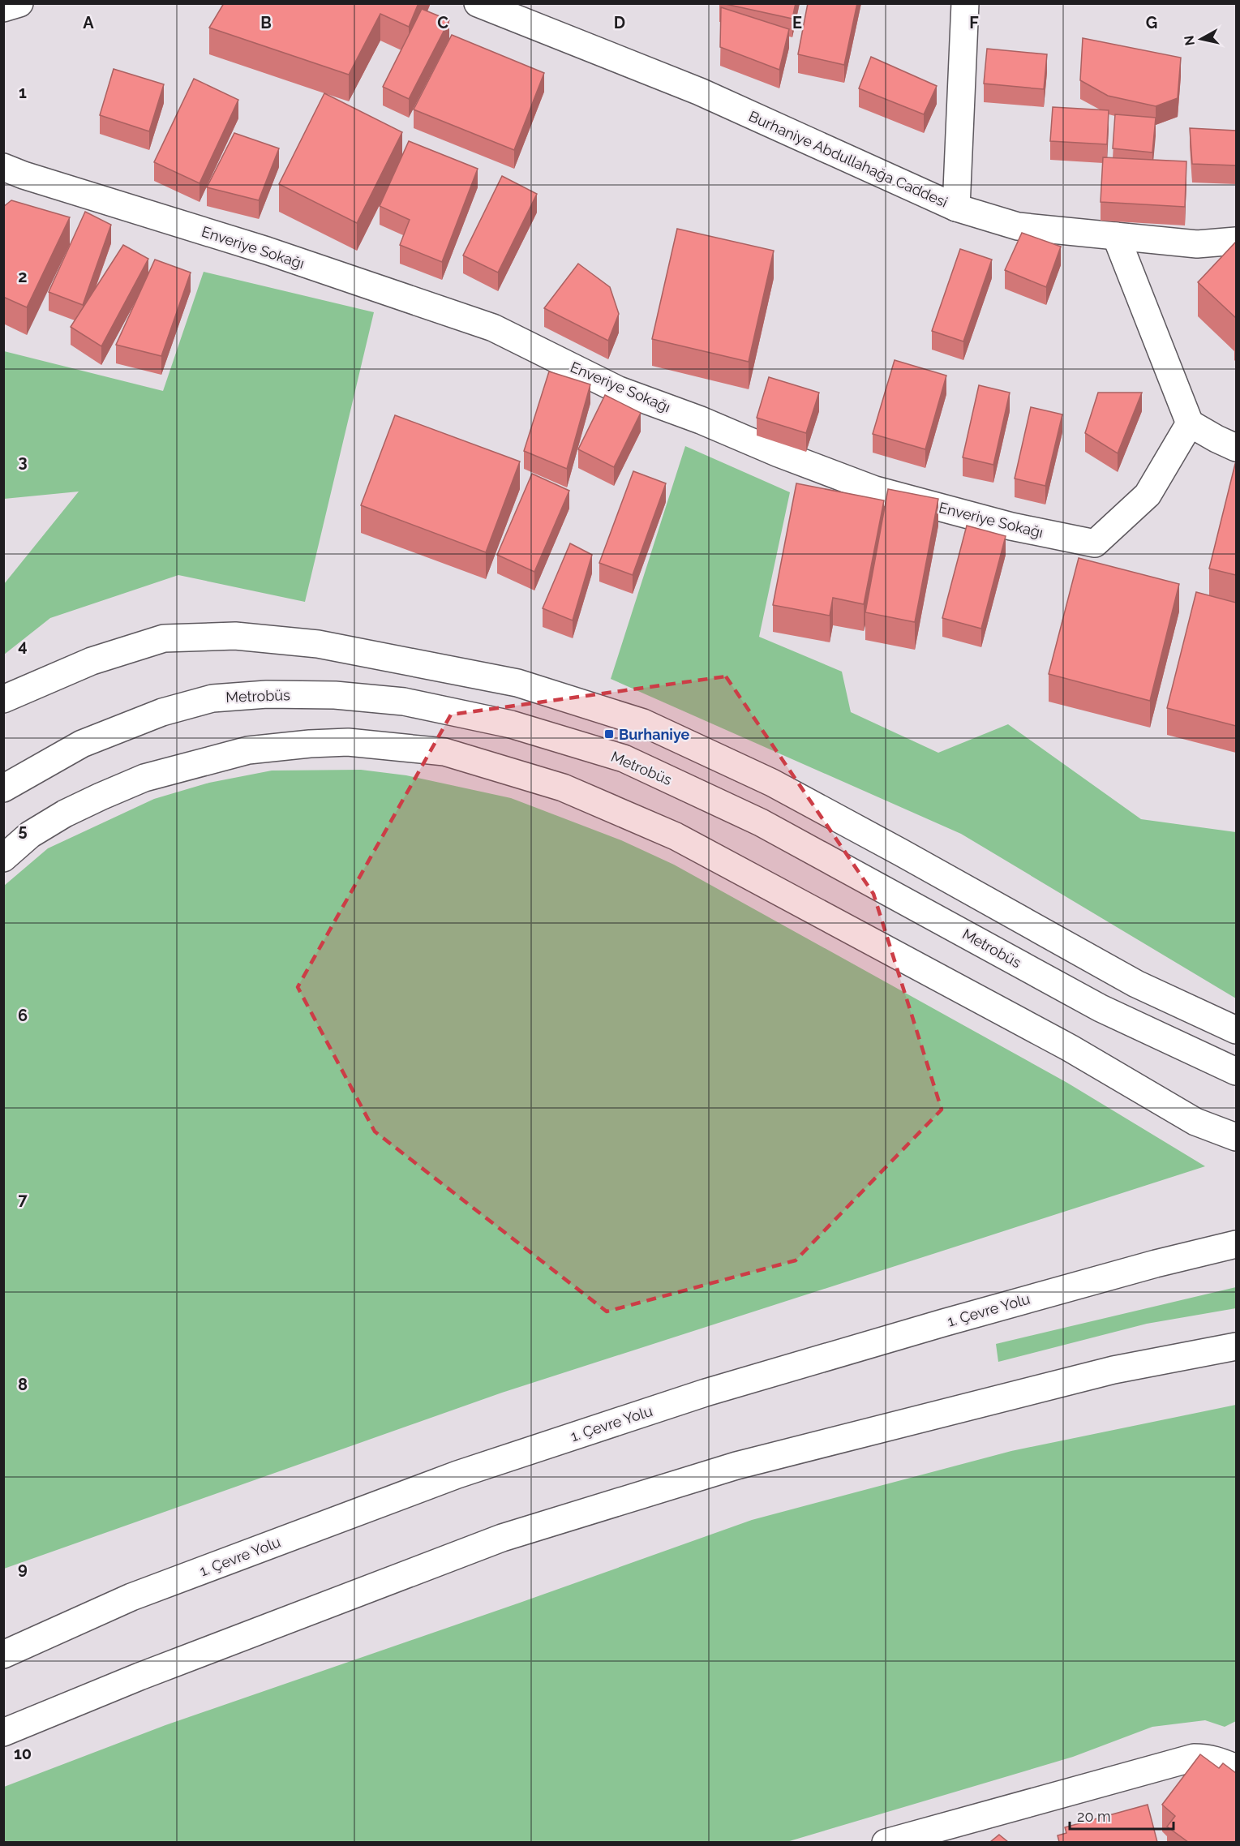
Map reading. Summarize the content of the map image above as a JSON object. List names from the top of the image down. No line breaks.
{"streets":{"main road":["Burhaniye Abdullahağa Caddesi","Enveriye Sokağı","Metrobüs","1. Çevre Yolu"]},"places":{"transit":["Burhaniye"]},"scale_bar":"20 m","north":"left","grid":{"columns":["A","B","C","D","E","F","G"],"rows":["1","2","3","4","5","6","7","8","9","10"]}}
